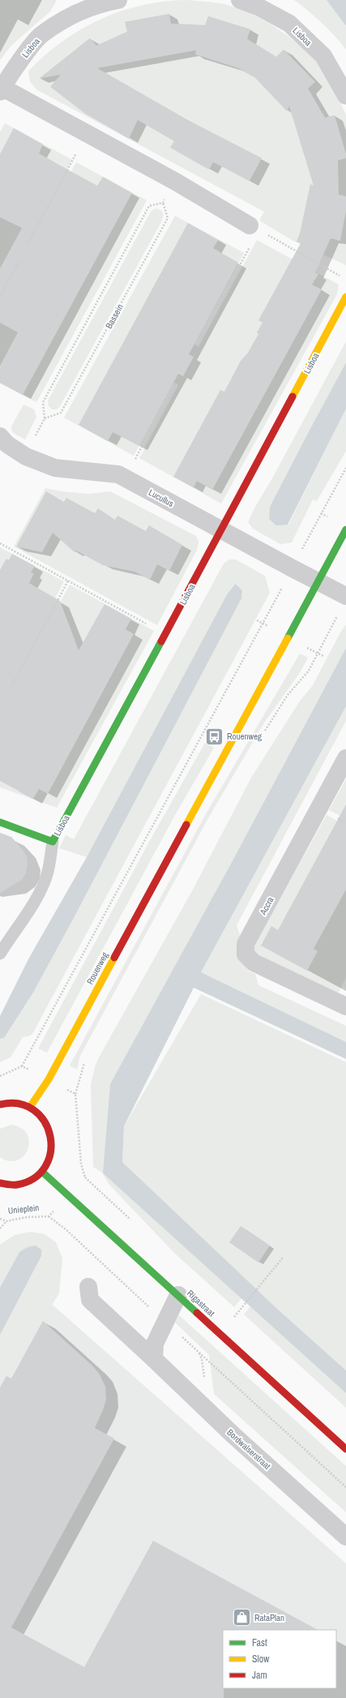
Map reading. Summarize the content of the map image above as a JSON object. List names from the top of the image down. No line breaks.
{"streets":{"street":["Lisboa","Lucullus","Accra","Rouenweg","Rigastraat","Bordwalserstraat"],"path":["Bassein","Unieplein"]},"crossings":[["Lisboa","Lucullus"],["Lucullus","Rouenweg"]],"places":{"bus stop":["Rouenweg"],"shop":["RataPlan"]},"legend":["Fast","Slow","Jam"]}
